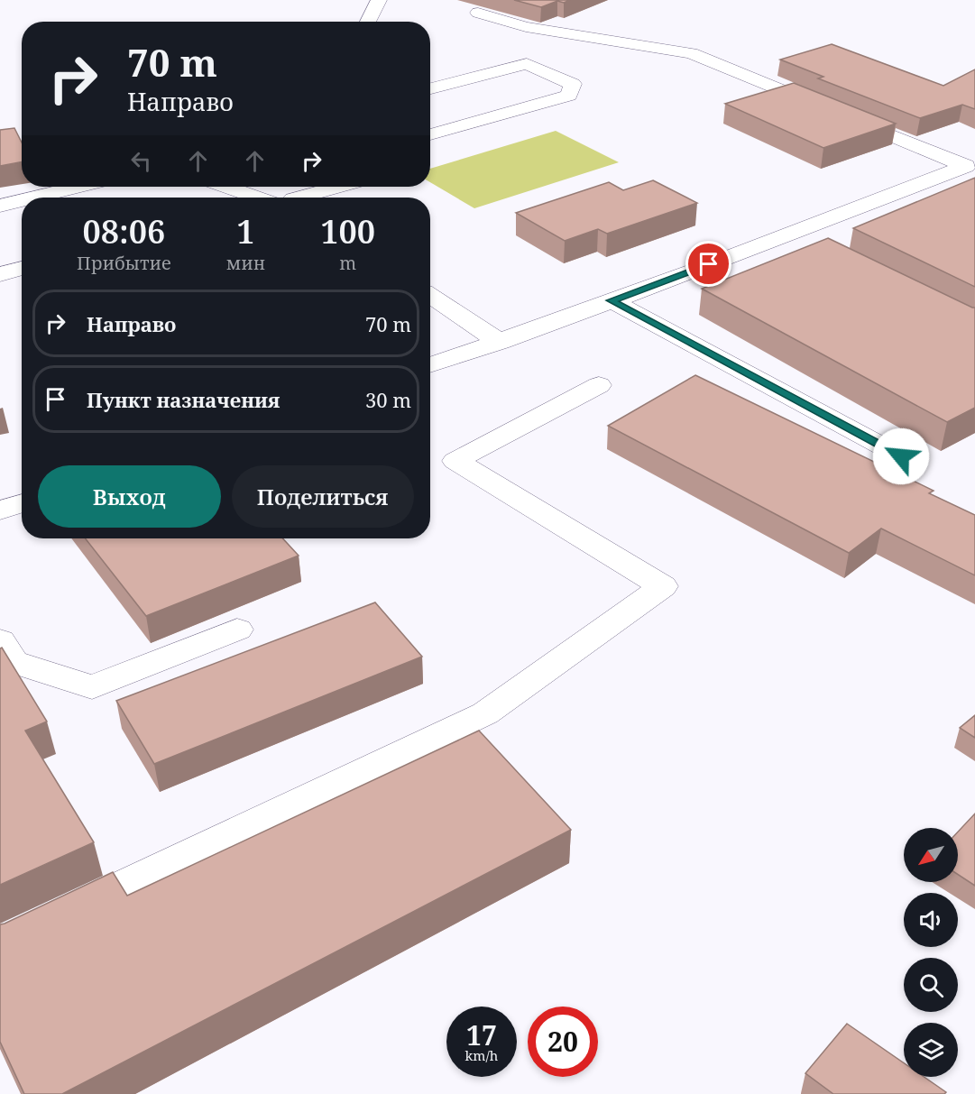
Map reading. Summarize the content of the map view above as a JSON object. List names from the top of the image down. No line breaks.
{"north":"bottom left","page":{"turn":["70 m","Направо"],"eta":["08:06","Прибытие","1","мин","100","m"],"list":[{"name":"Направо","value":"70 m"},{"name":"Пункт назначения","value":"30 m"}],"buttons":["Выход","Поделиться"],"speed":"17 km/h","limit":"20"}}
